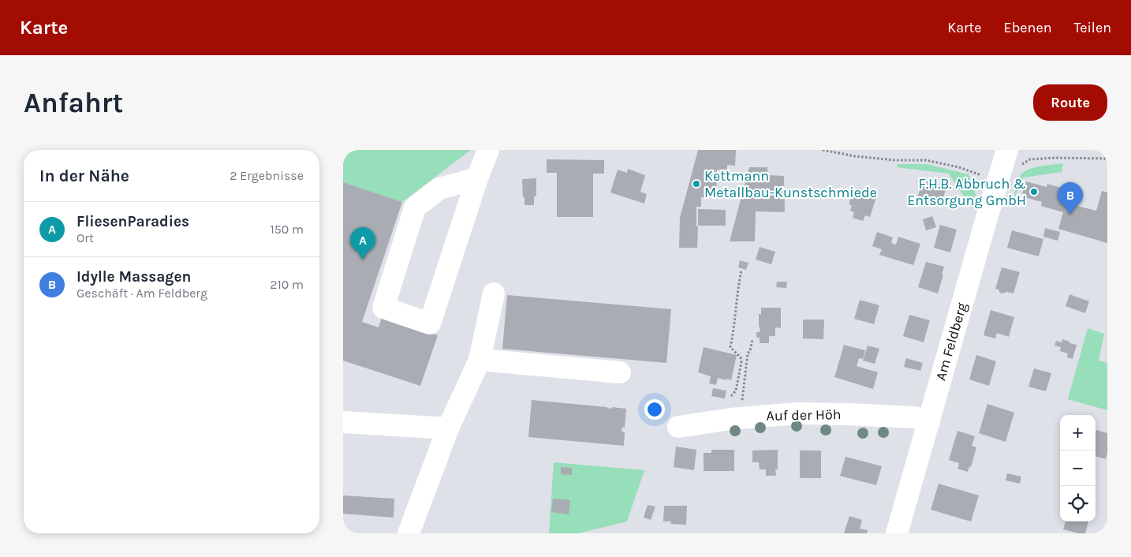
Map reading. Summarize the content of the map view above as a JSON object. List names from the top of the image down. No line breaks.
{"streets":{"street":["Am Feldberg","Auf der Höh"]},"crossings":[["Am Feldberg","Auf der Höh"]],"places":["Kettmann Metallbau-Kunstschmiede","F.H.B. Abbruch & Entsorgung GmbH"],"page":{"header":"Karte","nav":["Karte","Ebenen","Teilen"],"buttons":"Route","title":"Anfahrt","heading":["In der Nähe","2 Ergebnisse"],"pins":["B","A"],"list":[{"mark":"A","name":"FliesenParadies","note":"Ort","value":"150 m"},{"mark":"B","name":"Idylle Massagen","note":"Geschäft · Am Feldberg","value":"210 m"}],"map_buttons":["+","−"]}}
